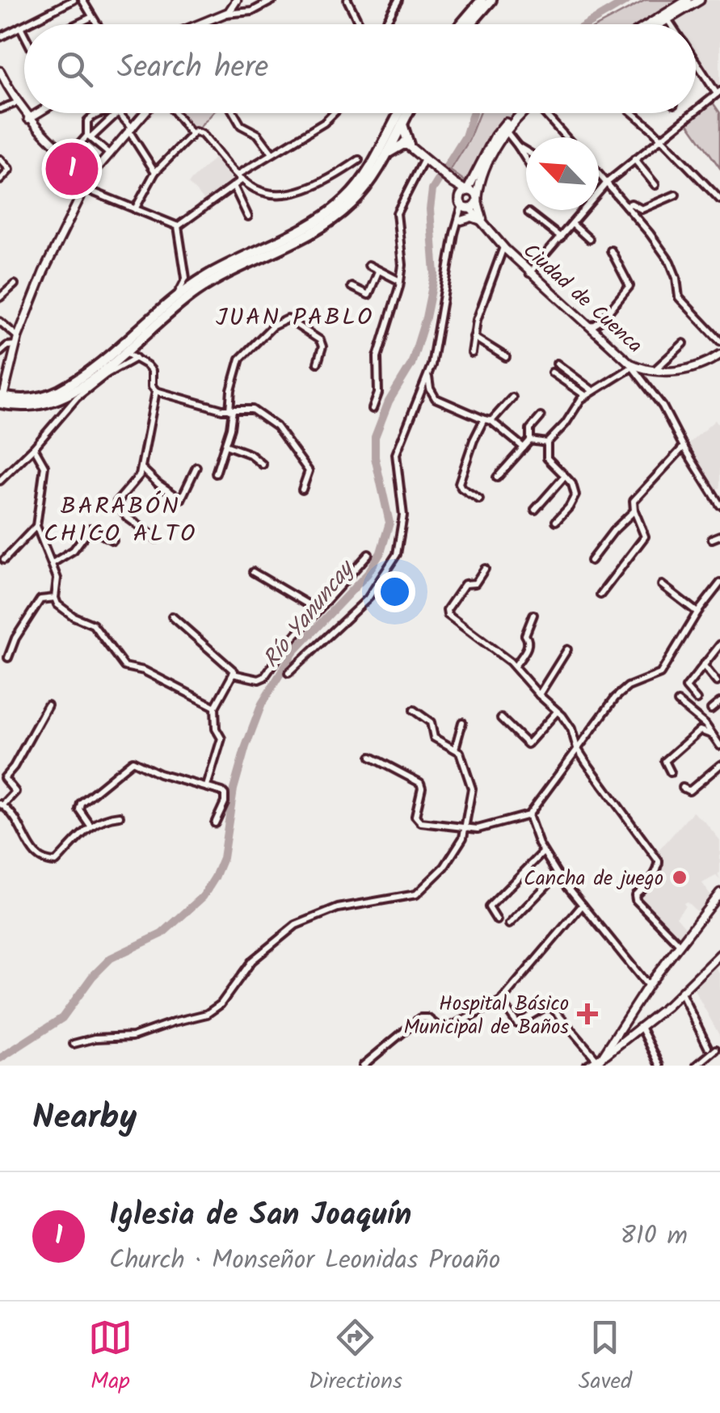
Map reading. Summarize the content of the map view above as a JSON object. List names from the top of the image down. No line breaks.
{"streets":{"main road":["Ciudad de Cuenca"]},"districts":["JUAN PABLO","BARABÓN CHICO ALTO"],"water":["Río Yanuncay"],"places":{"other":["Cancha de juego"],"health":["Hospital Básico Municipal de Baños"]},"north":"top left","page":{"search":"Search here","pins":"1","heading":"Nearby","list":[{"mark":"1","name":"Iglesia de San Joaquín","note":"Church · Monseñor Leonidas Proaño","value":"810 m"}],"nav":["Map","Directions","Saved"]}}
